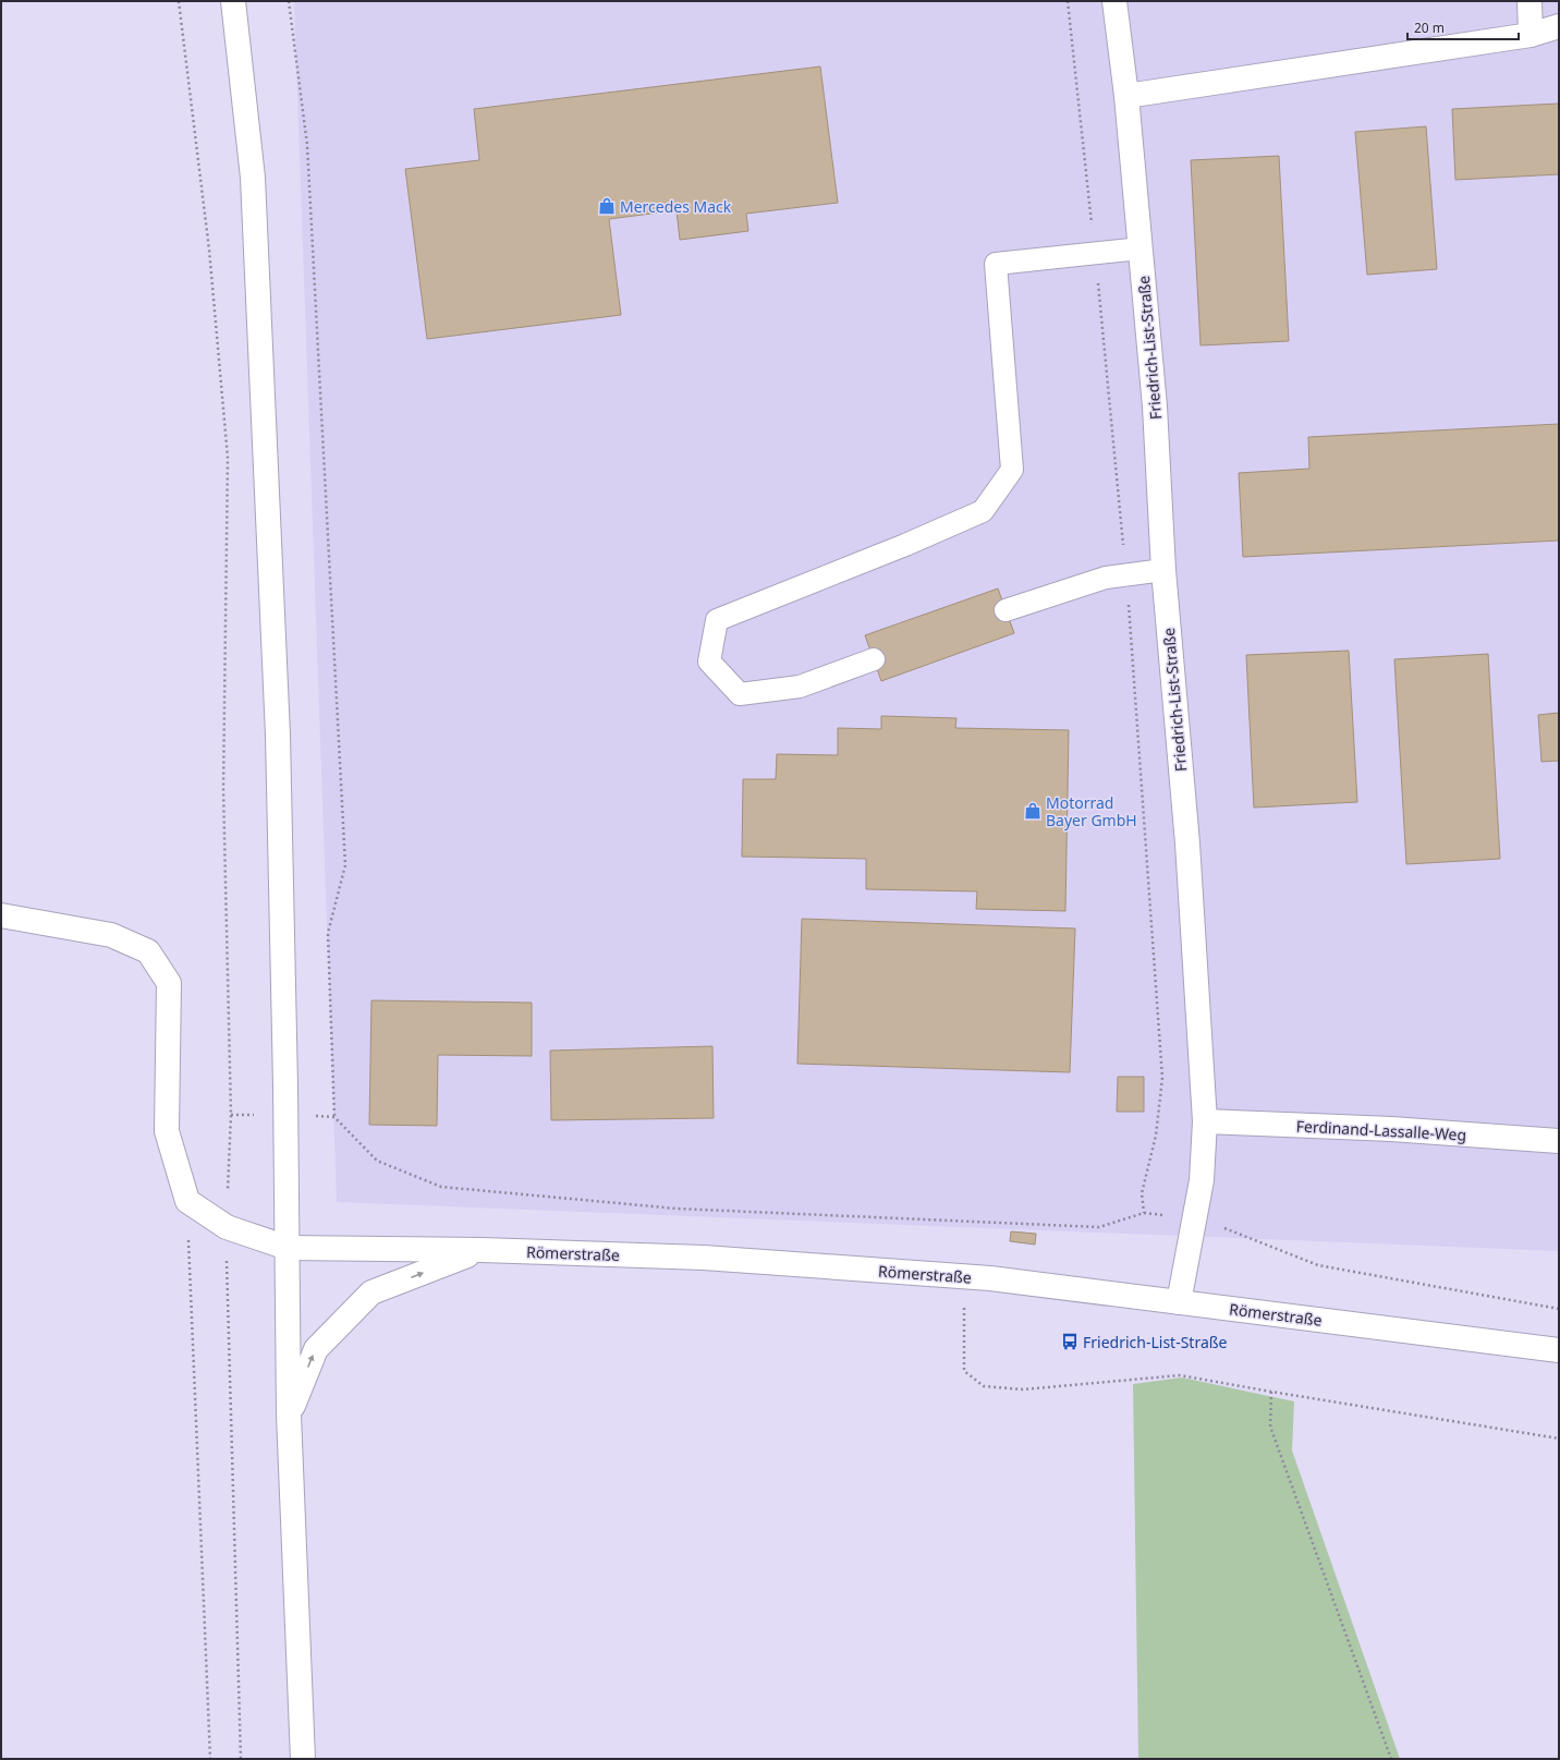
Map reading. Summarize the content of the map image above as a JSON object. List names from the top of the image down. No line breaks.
{"streets":{"main road":["Friedrich-List-Straße","Ferdinand-Lassalle-Weg","Römerstraße"]},"crossings":[["Friedrich-List-Straße","Ferdinand-Lassalle-Weg"],["Friedrich-List-Straße","Römerstraße"]],"places":{"shop":["Mercedes Mack","Motorrad Bayer GmbH"],"bus stop":["Friedrich-List-Straße"]},"scale_bar":"20 m"}
